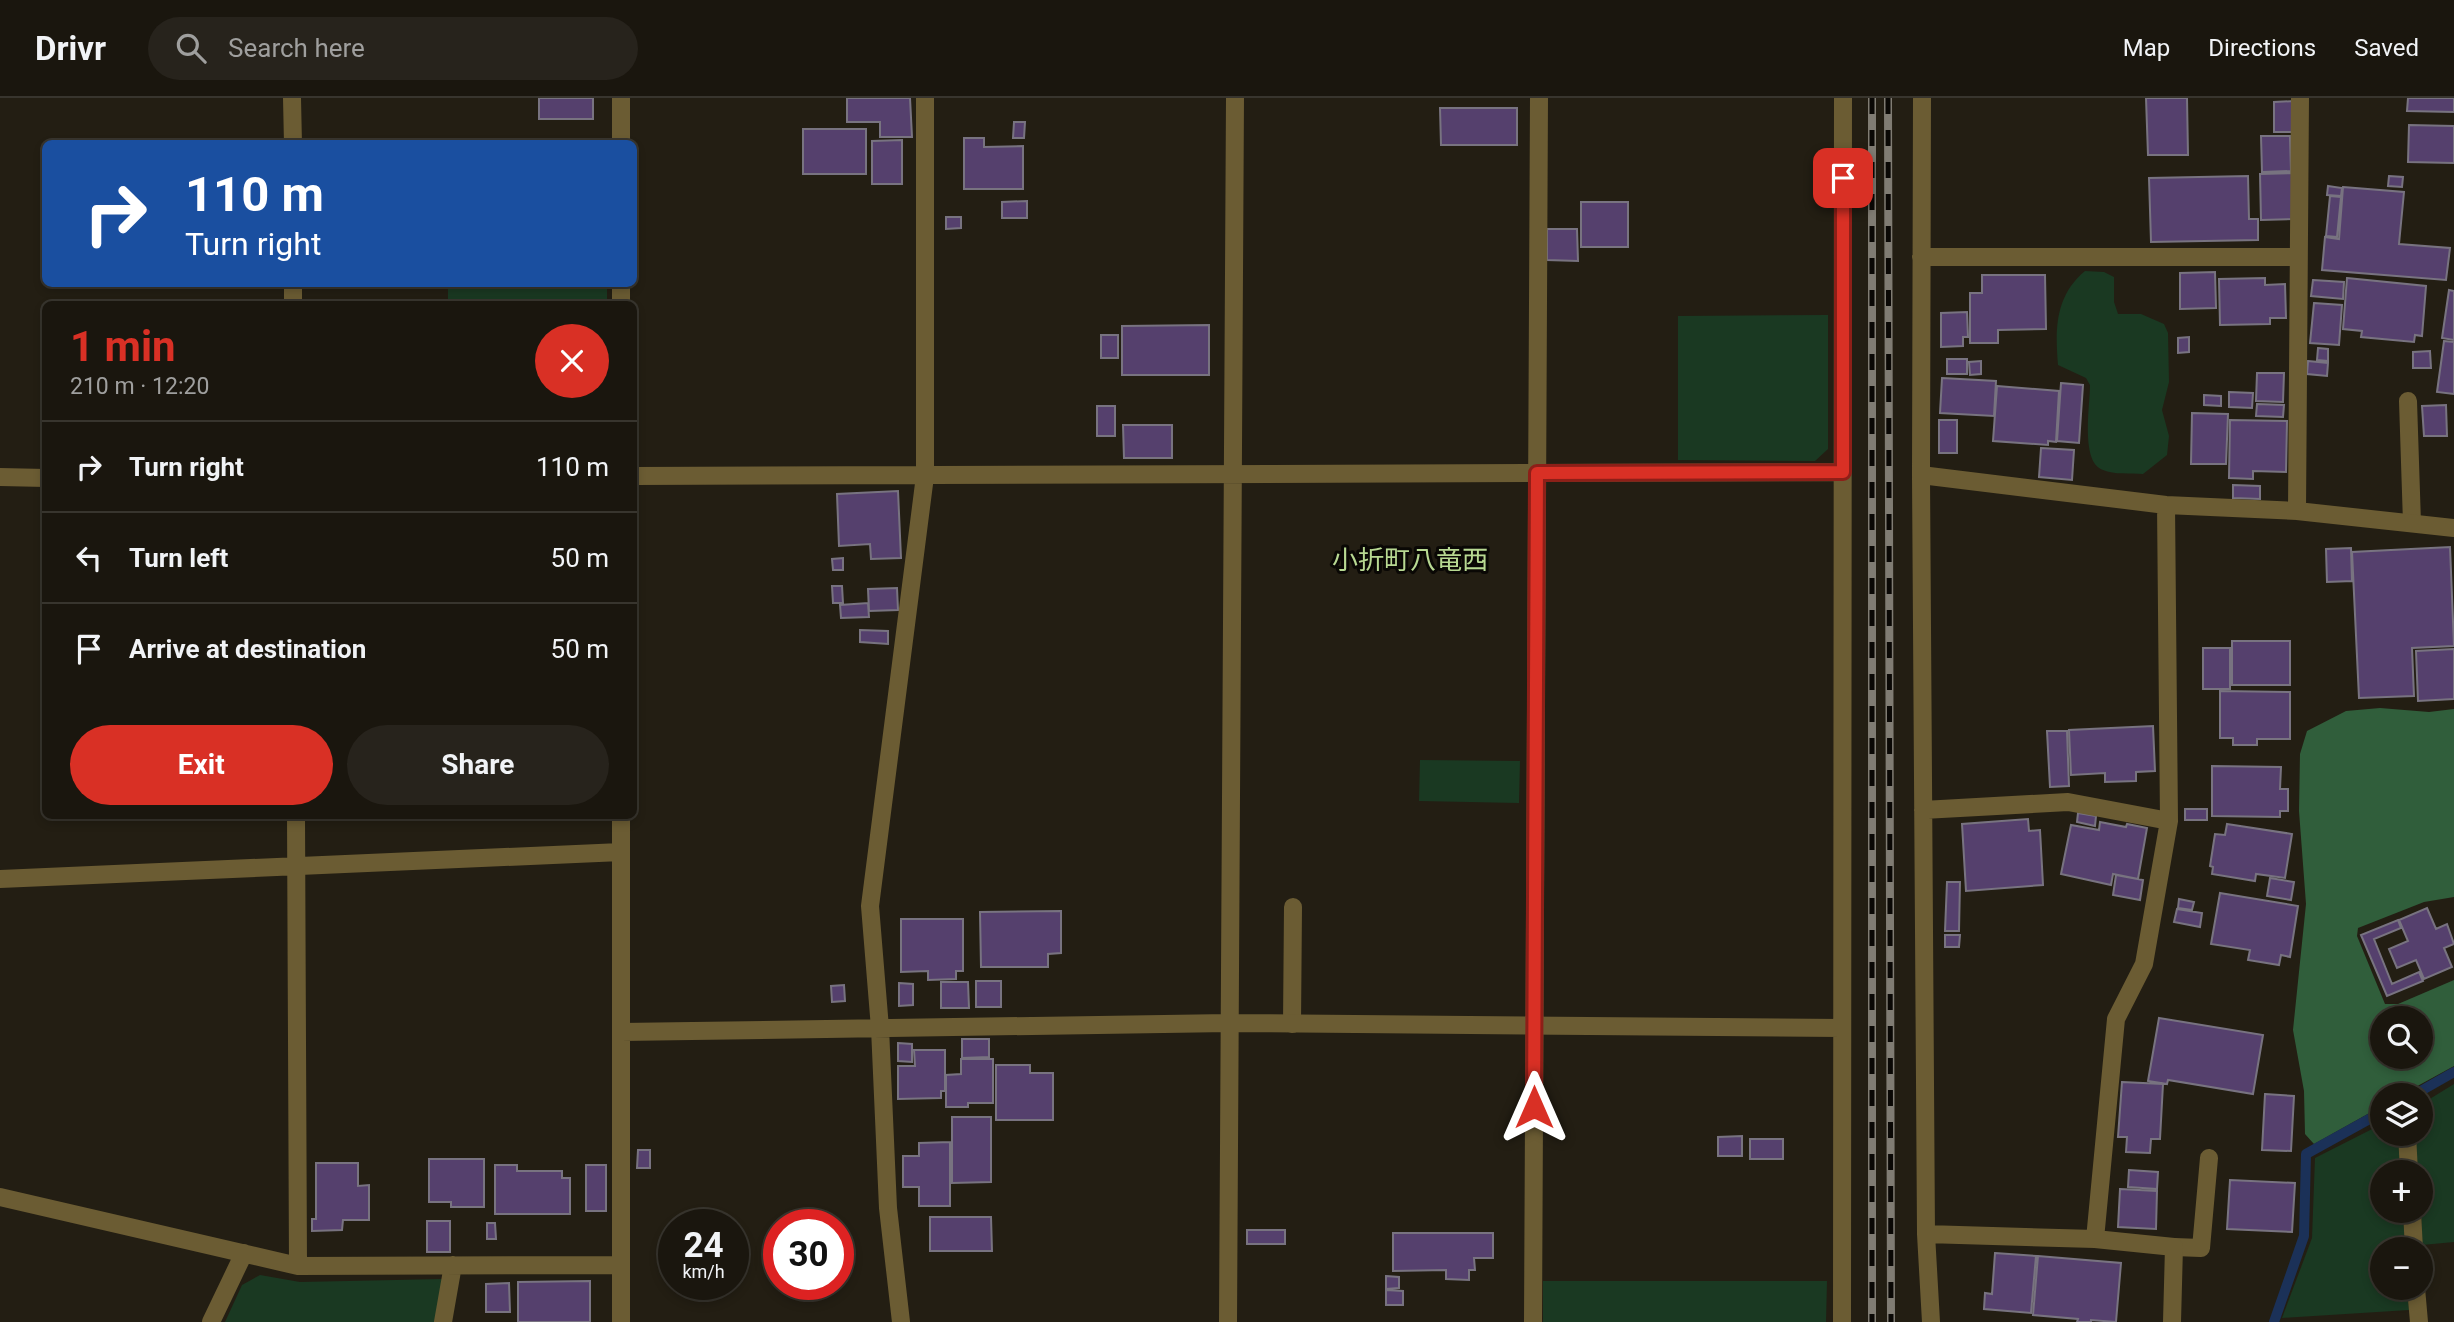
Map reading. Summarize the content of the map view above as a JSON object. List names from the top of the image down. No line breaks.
{"districts":["小折町八竜西"],"page":{"header":"Drivr","search":"Search here","nav":["Map","Directions","Saved"],"turn":["110 m","Turn right"],"heading":["1 min","210 m · 12:20"],"list":[{"name":"Turn right","value":"110 m"},{"name":"Turn left","value":"50 m"},{"name":"Arrive at destination","value":"50 m"}],"buttons":["Exit","Share"],"map_buttons":["+","−"],"speed":"24 km/h","limit":"30"}}
